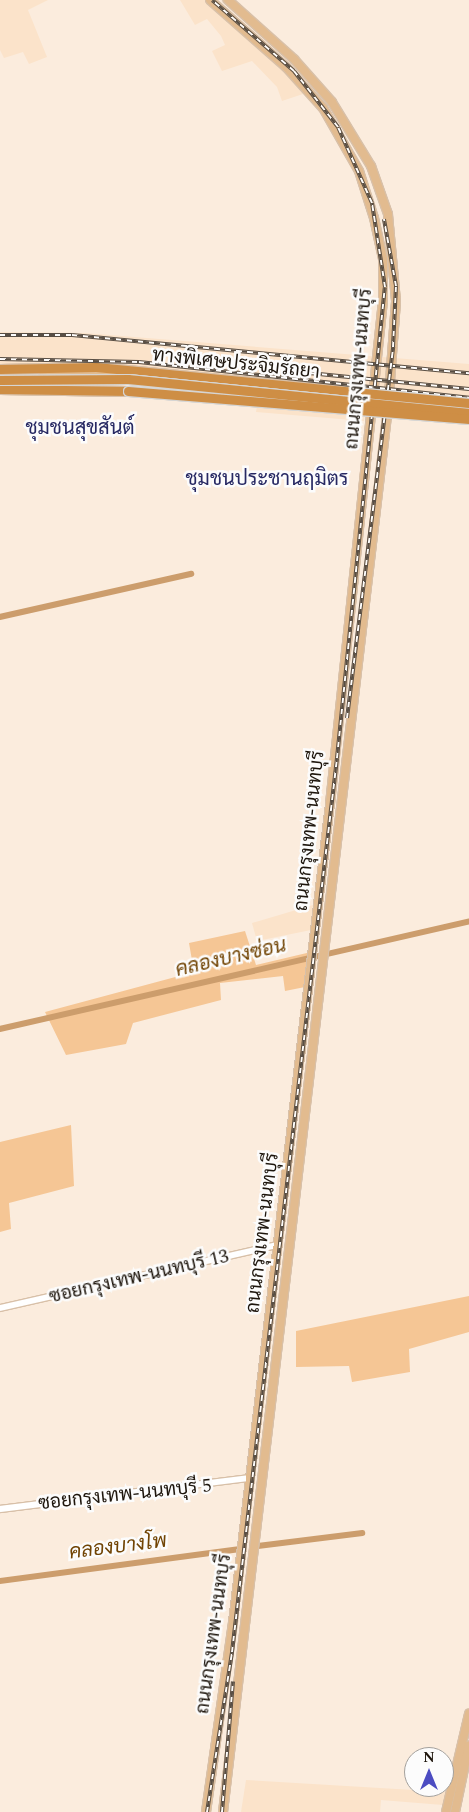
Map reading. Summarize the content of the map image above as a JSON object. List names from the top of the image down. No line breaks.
{"streets":{"highway":["ทางพิเศษประจิมรัถยา"],"main road":["ถนนกรุงเทพ-นนทบุรี"],"street":["ซอยกรุงเทพ-นนทบุรี 13","ซอยกรุงเทพ-นนทบุรี 5"]},"crossings":[["ถนนกรุงเทพ-นนทบุรี","ซอยกรุงเทพ-นนทบุรี 13"],["ถนนกรุงเทพ-นนทบุรี","ซอยกรุงเทพ-นนทบุรี 5"]],"districts":["ชุมชนสุขสันต์","ชุมชนประชานฤมิตร"],"water":["คลองบางซ่อน","คลองบางโพ"],"north":"top"}
